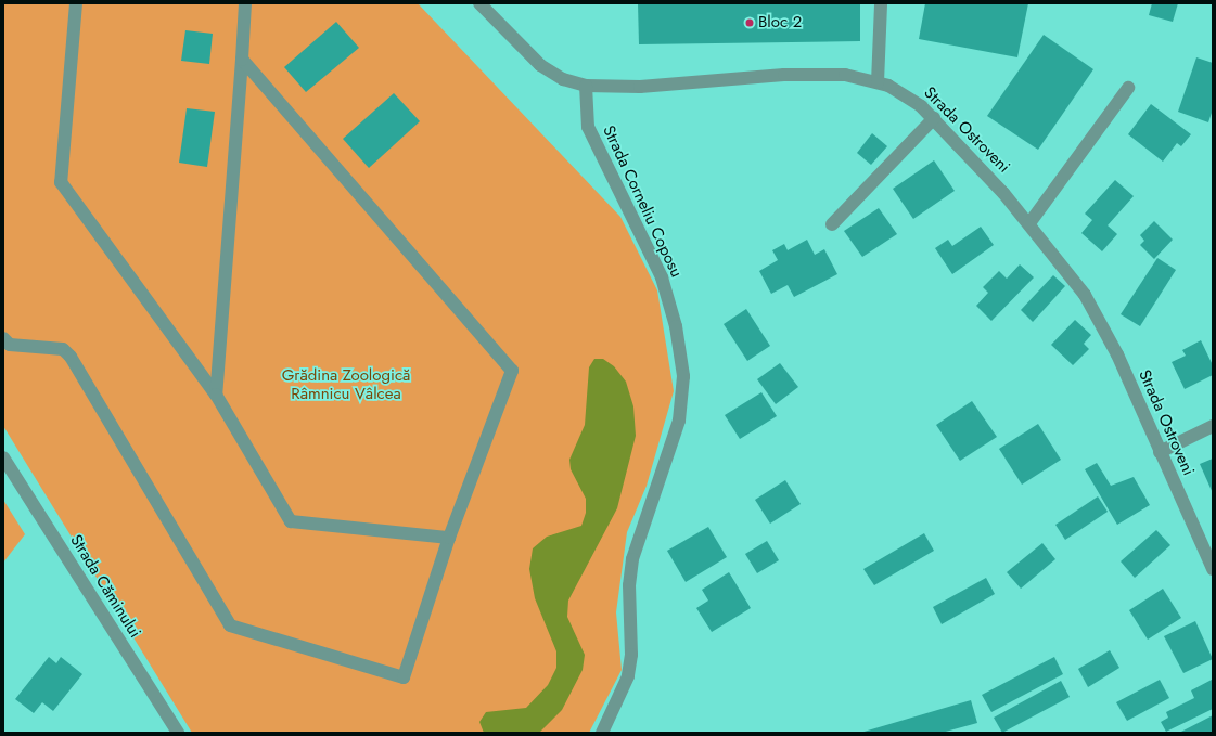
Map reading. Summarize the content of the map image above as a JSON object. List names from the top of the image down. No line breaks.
{"streets":{"street":["Strada Ostroveni","Strada Corneliu Coposu","Strada Căminului"]},"crossings":[["Strada Ostroveni","Strada Corneliu Coposu"]],"parks":["Grădina Zoologică Râmnicu Vâlcea"],"places":["Bloc 2"]}
